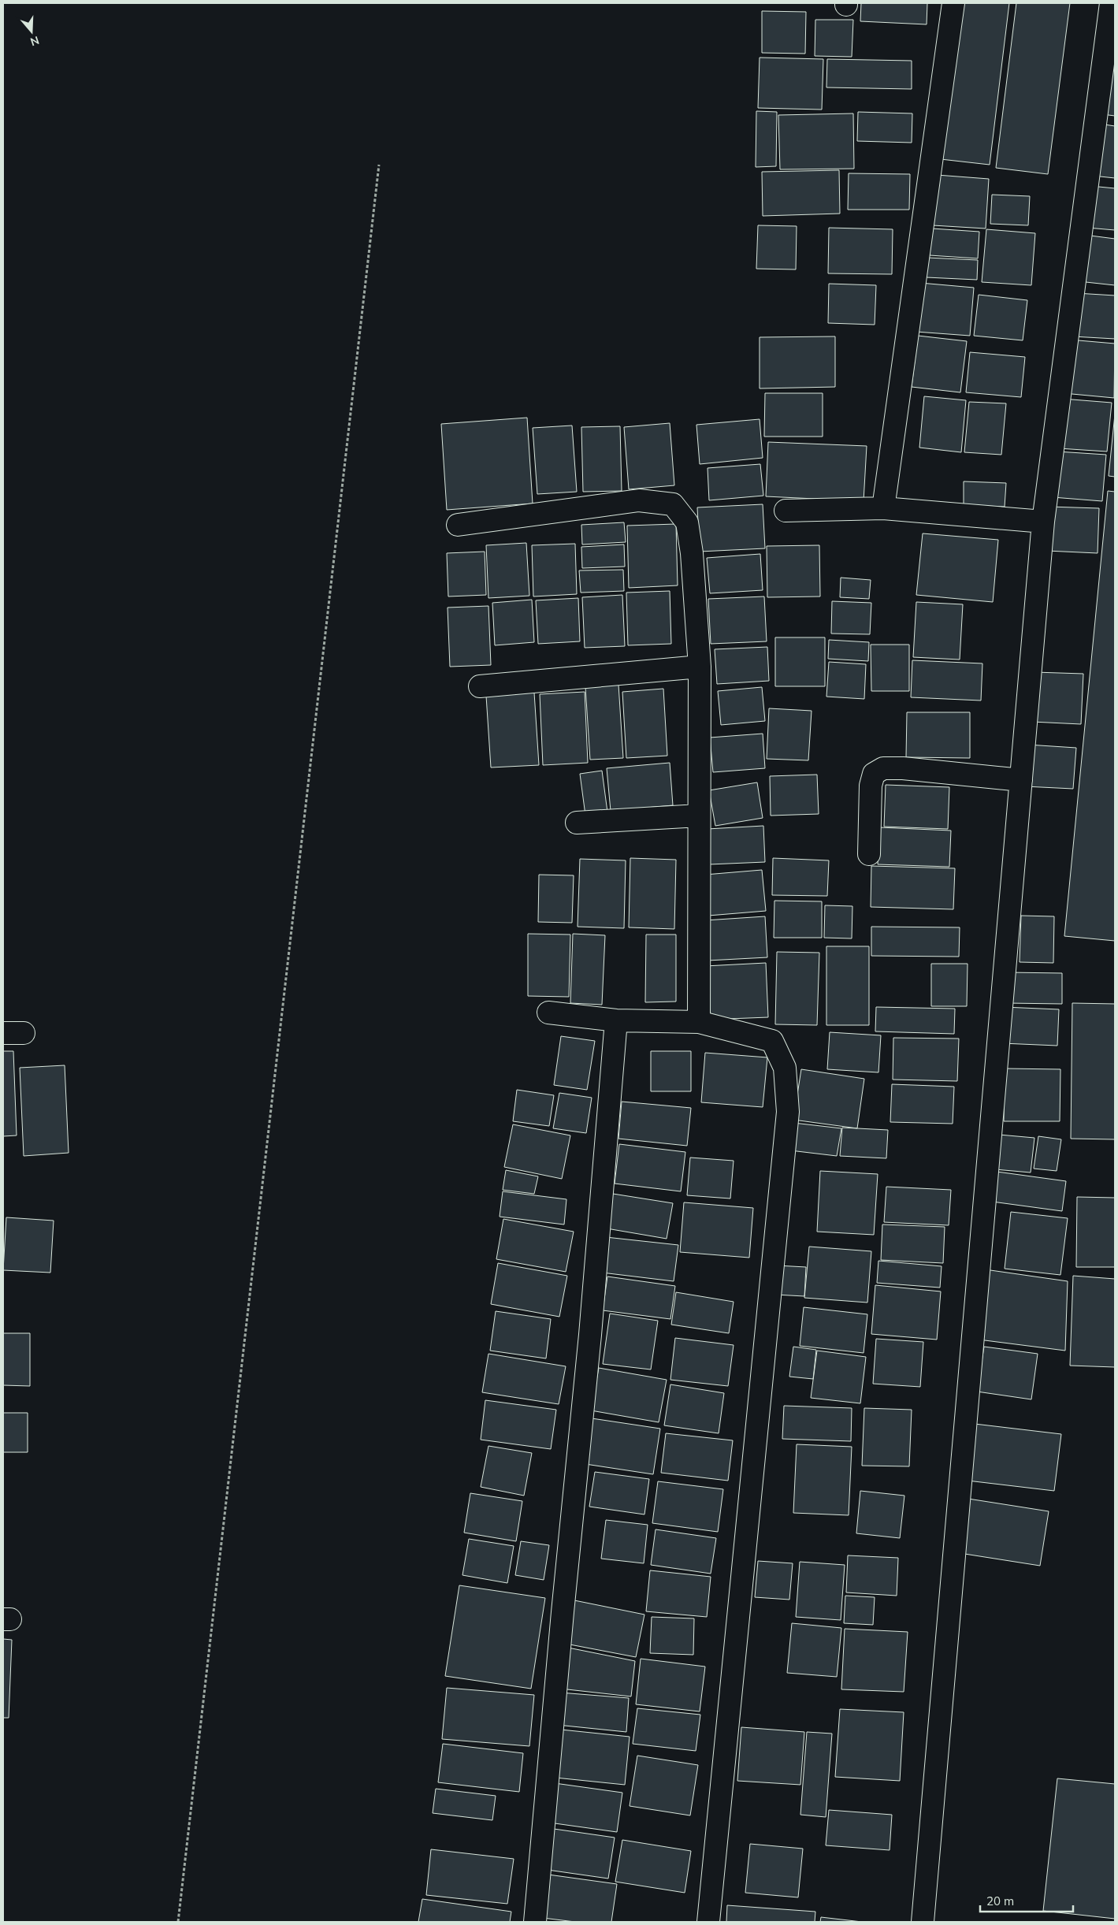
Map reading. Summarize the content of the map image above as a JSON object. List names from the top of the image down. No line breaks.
{"scale_bar":"20 m","north":"bottom"}
